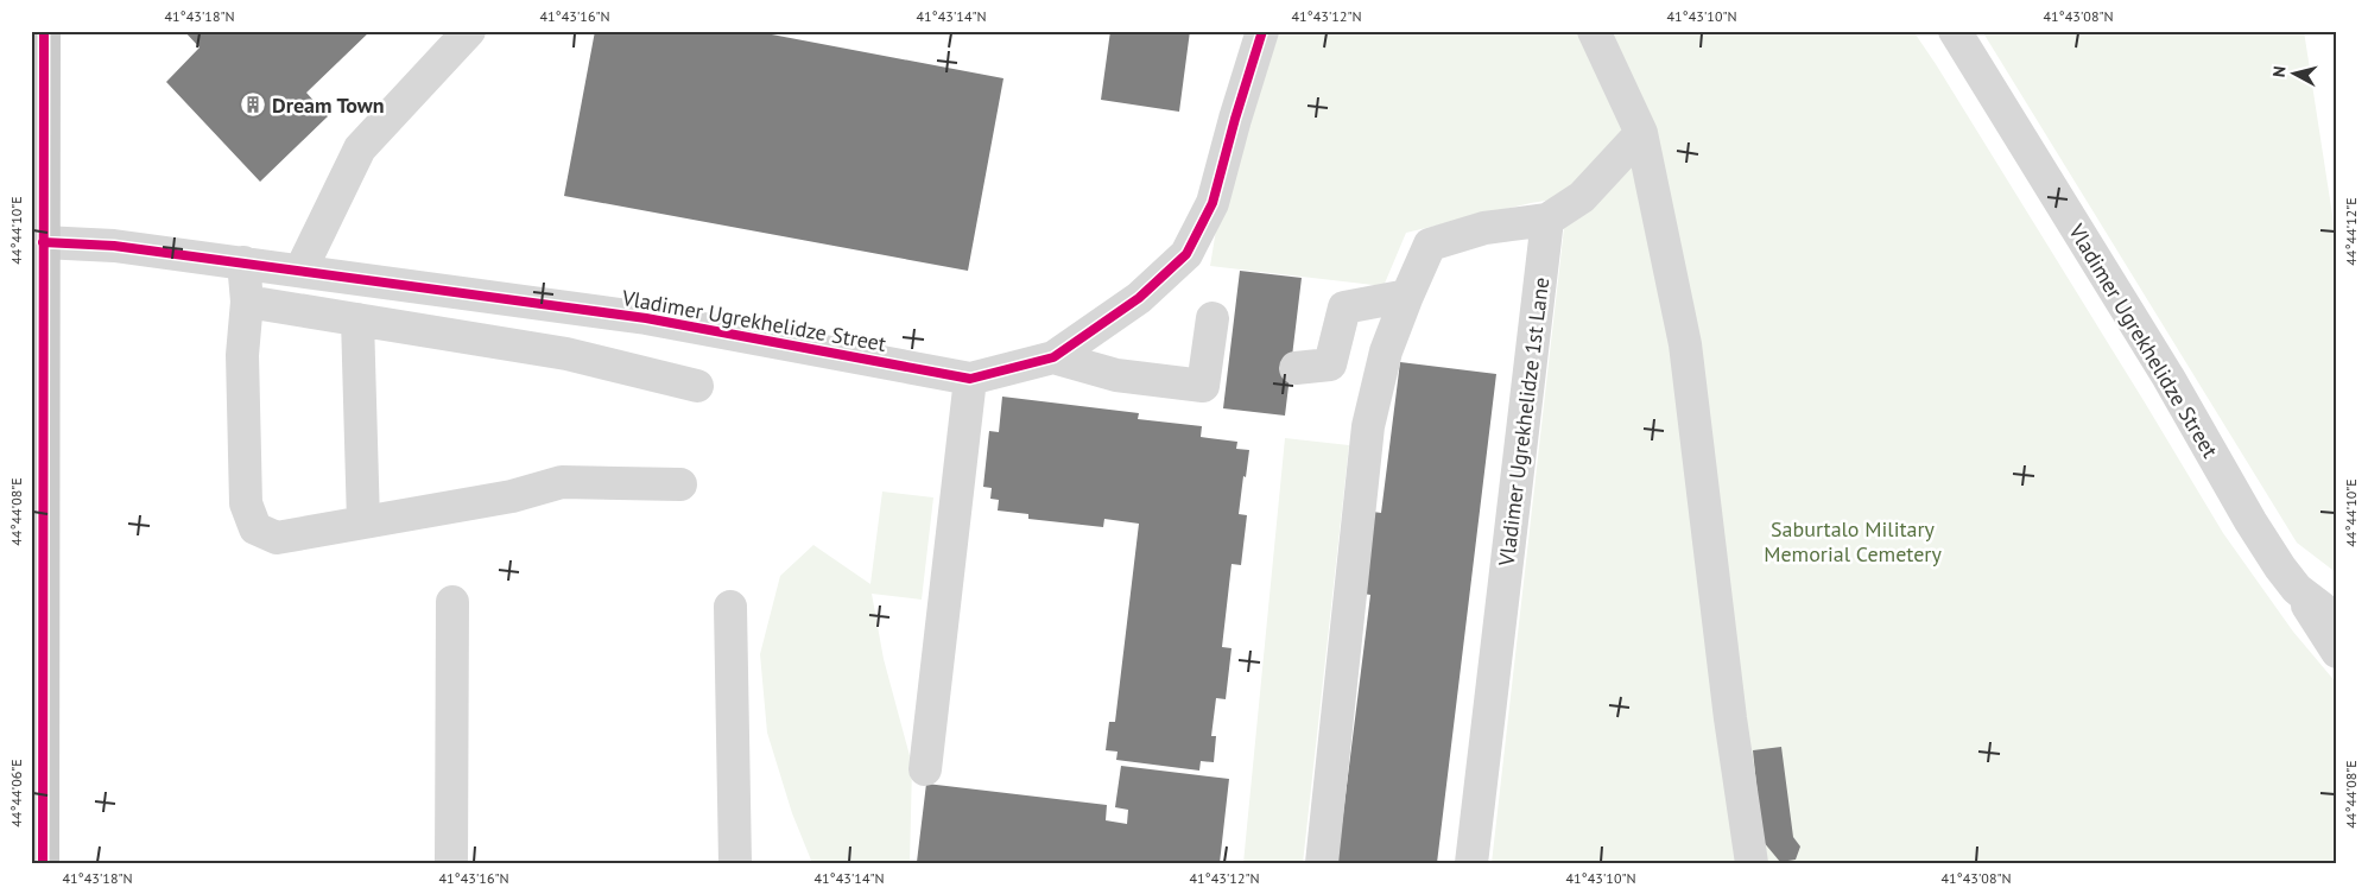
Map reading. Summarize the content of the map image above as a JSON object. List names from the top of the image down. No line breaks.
{"streets":{"street":["Vladimer Ugrekhelidze Street","Vladimer Ugrekhelidze 1st Lane"]},"parks":["Saburtalo Military Memorial Cemetery"],"places":{"building":["Dream Town"]},"north":"left","coordinates":["41°43'18\"N","41°43'16\"N","41°43'14\"N","41°43'12\"N","41°43'10\"N","41°43'08\"N","44°44'10\"E","44°44'12\"E","44°44'08\"E","44°44'06\"E"]}
